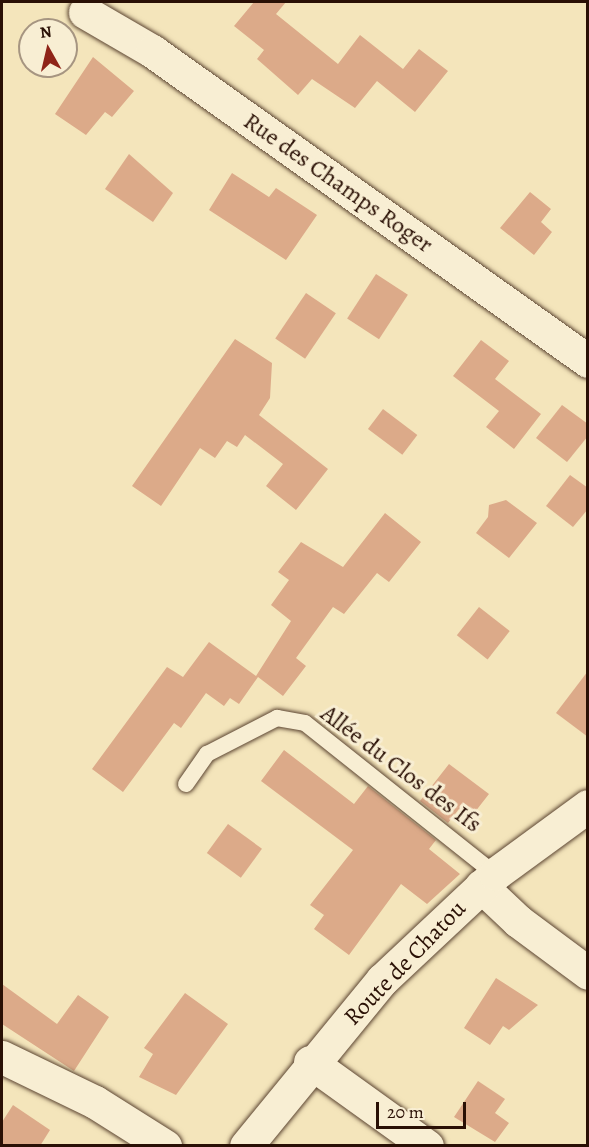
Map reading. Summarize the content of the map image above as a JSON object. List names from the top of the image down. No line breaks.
{"streets":{"street":["Rue des Champs Roger","Route de Chatou"],"lane":["Allée du Clos des Ifs"]},"crossings":[["Allée du Clos des Ifs","Route de Chatou"]],"scale_bar":"20 m","north":"top"}
